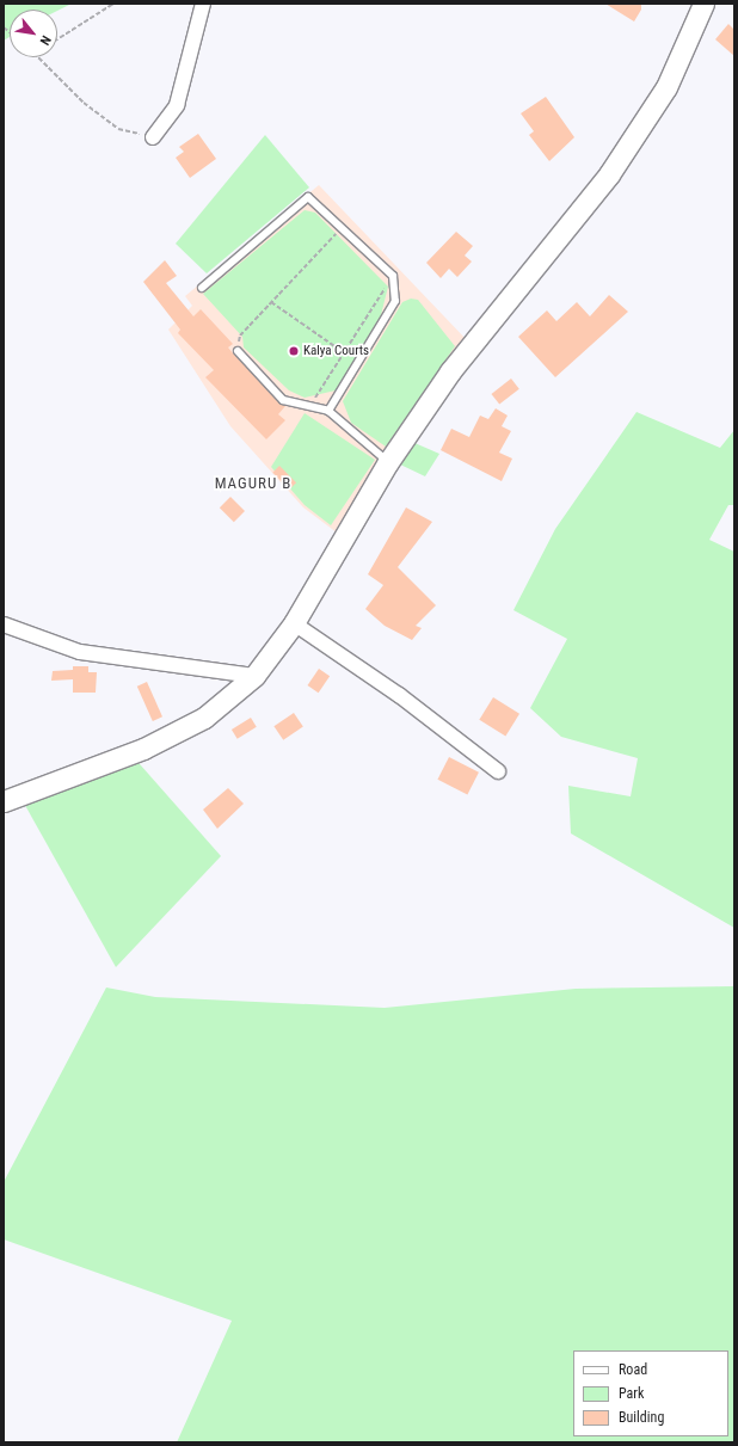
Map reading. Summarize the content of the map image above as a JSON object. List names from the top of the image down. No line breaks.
{"districts":["MAGURU B"],"places":["Kalya Courts"],"legend":["Road","Park","Building"],"north":"bottom right"}
